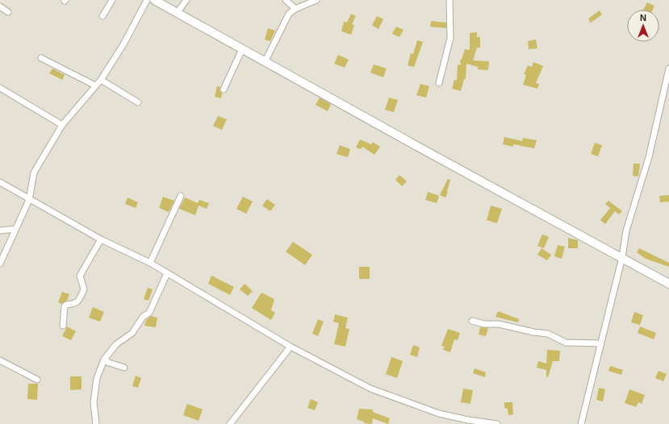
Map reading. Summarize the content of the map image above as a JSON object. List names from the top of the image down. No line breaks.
{"north":"top"}
